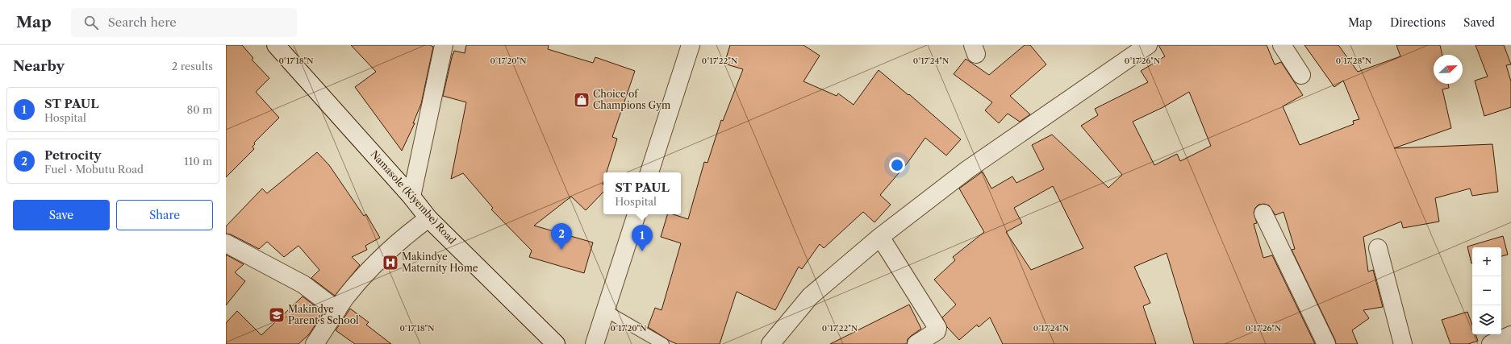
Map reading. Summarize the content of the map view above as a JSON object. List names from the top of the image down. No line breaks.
{"streets":{"street":["Namasole (Kiyembe) Road"]},"places":{"shop":["Choice of Champions Gym"],"hospital":["Makindye Maternity Home"],"school or university":["Makindye Parent's School"]},"north":"top right","page":{"header":"Map","search":"Search here","nav":["Map","Directions","Saved"],"heading":["Nearby","2 results"],"list":[{"mark":"1","name":"ST PAUL","note":"Hospital","value":"80 m"},{"mark":"2","name":"Petrocity","note":"Fuel · Mobutu Road","value":"110 m"}],"popup":["ST PAUL","Hospital"],"buttons":["Save","Share"],"pins":["2","1"],"map_buttons":["+","−"]},"coordinates":["0°17'18\"N","0°17'20\"N","0°17'22\"N","0°17'24\"N","0°17'26\"N","0°17'28\"N"]}
